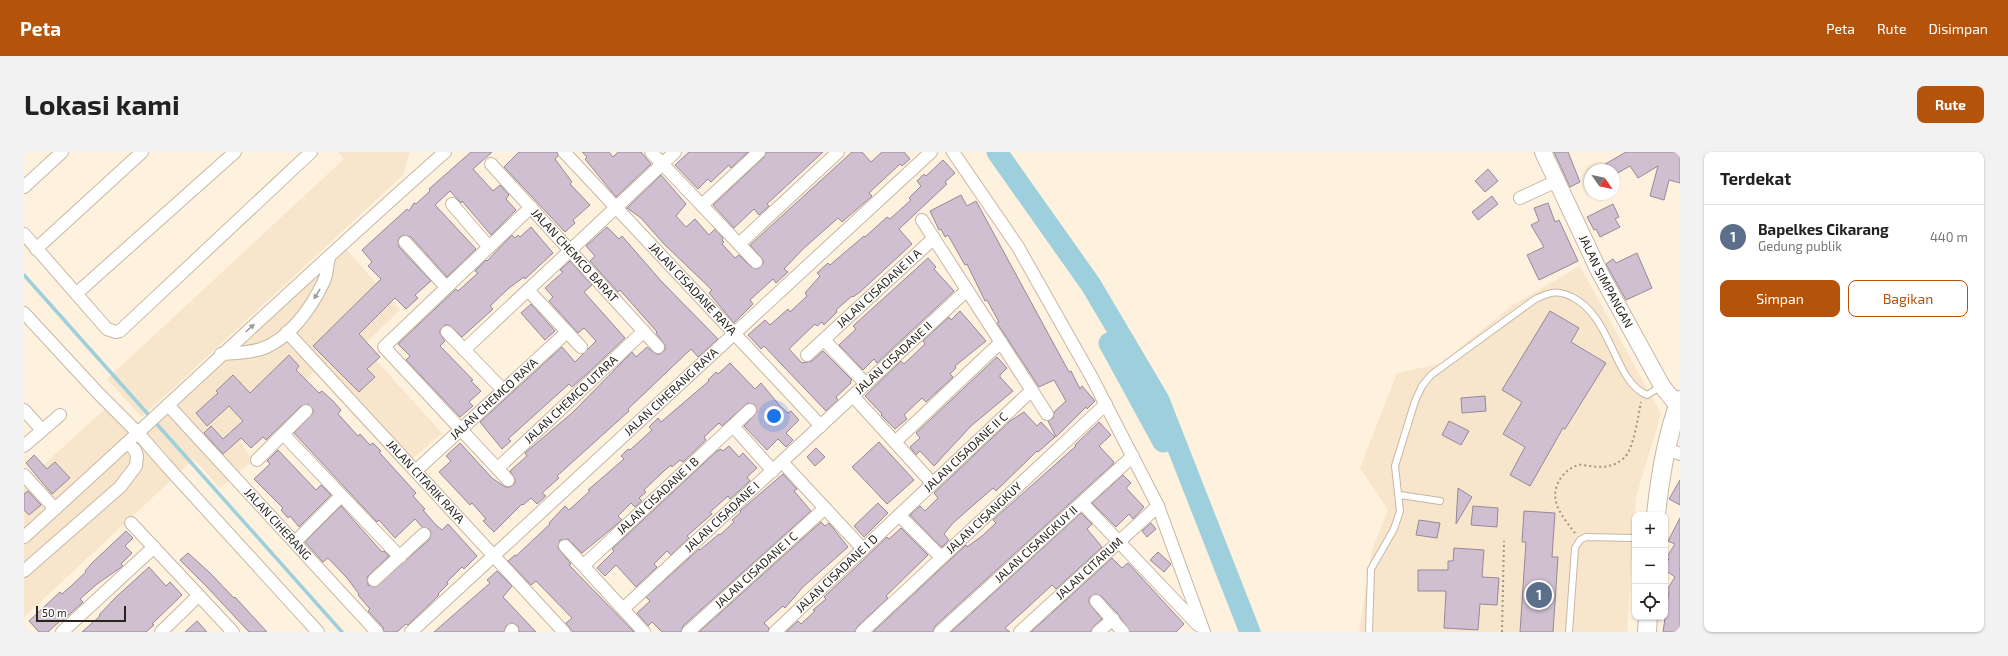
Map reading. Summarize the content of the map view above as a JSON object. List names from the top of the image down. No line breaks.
{"streets":{"street":["JALAN CHEMCO BARAT","JALAN SIMPANGAN","JALAN CISADANE RAYA","JALAN CISADANE II A","JALAN CISADANE II","JALAN CIHERANG RAYA","JALAN CHEMCO RAYA","JALAN CHEMCO UTARA","JALAN CISADANE II C","JALAN CITARIK RAYA","JALAN CISADANE I B","JALAN CISADANE I","JALAN CISANGKUY","JALAN CIHERANG","JALAN CISANGKUY II","JALAN CITARUM","JALAN CISADANE I C","JALAN CISADANE I D"]},"crossings":[["JALAN CHEMCO BARAT","JALAN CHEMCO UTARA"],["JALAN CISADANE RAYA","JALAN CISADANE II"],["JALAN CISADANE RAYA","JALAN CIHERANG RAYA"],["JALAN CISADANE RAYA","JALAN CISADANE I"],["JALAN CISADANE II","JALAN CISADANE I"],["JALAN CIHERANG RAYA","JALAN CITARIK RAYA"],["JALAN CISADANE II C","JALAN CISADANE I D"]],"scale_bar":"50 m","north":"bottom right","page":{"header":"Peta","nav":["Peta","Rute","Disimpan"],"buttons":["Rute",["Simpan","Bagikan"]],"title":"Lokasi kami","heading":"Terdekat","list":[{"mark":"1","name":"Bapelkes Cikarang","note":"Gedung publik","value":"440 m"}],"map_buttons":["+","−"],"pins":"1","scale":"50 m"}}
